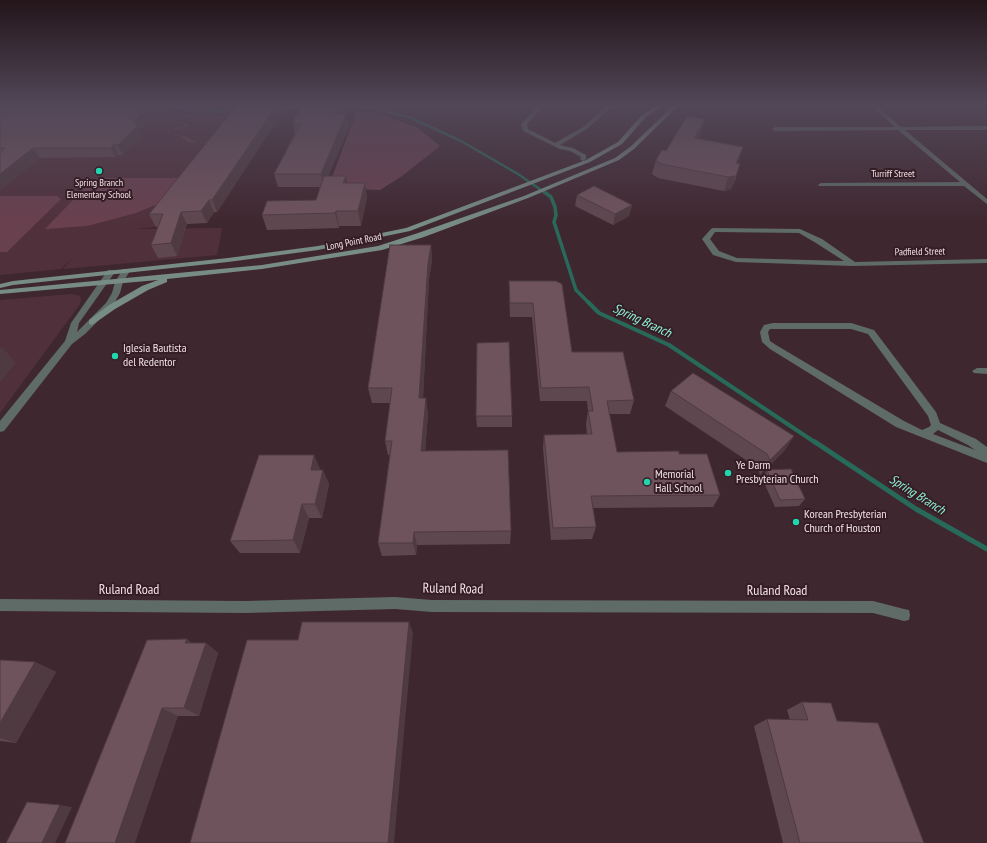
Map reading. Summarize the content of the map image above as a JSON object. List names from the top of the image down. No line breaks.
{"streets":{"main road":["Long Point Road"],"street":["Turriff Street","Padfield Street","Ruland Road"]},"water":["Spring Branch"],"places":["Spring Branch Elementary School","Iglesia Bautista del Redentor","Ye Darm Presbyterian Church","Memorial Hall School","Korean Presbyterian Church of Houston"]}
